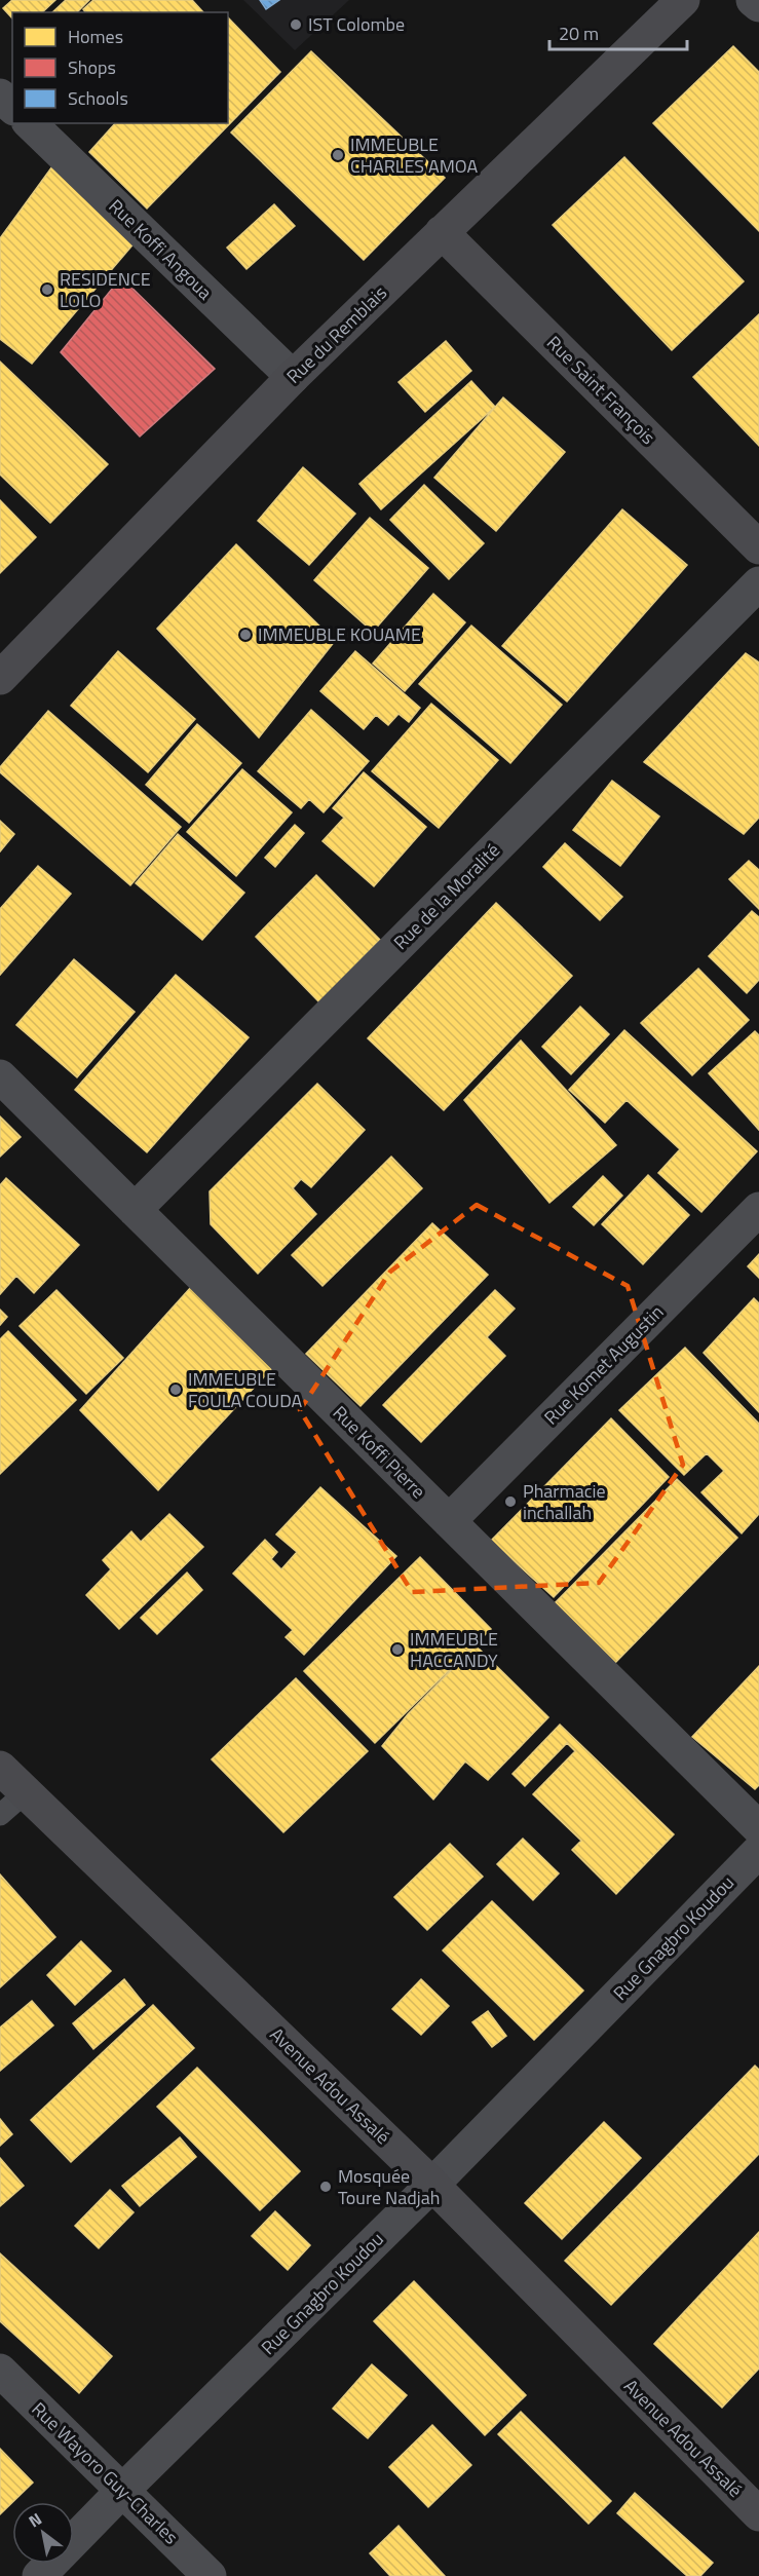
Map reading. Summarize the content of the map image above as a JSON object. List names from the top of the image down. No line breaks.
{"streets":{"street":["Rue Koffi Angoua","Rue du Remblais","Rue Saint François","Rue de la Moralité","Rue Komet Augustin","Rue Koffi Pierre","Rue Gnagbro Koudou","Avenue Adou Assalé","Rue Wayoro Guy-Charles"]},"crossings":[["Rue Koffi Angoua","Rue du Remblais"],["Rue du Remblais","Rue Saint François"],["Rue de la Moralité","Rue Koffi Pierre"],["Rue Komet Augustin","Rue Koffi Pierre"],["Rue Gnagbro Koudou","Avenue Adou Assalé"],["Rue Gnagbro Koudou","Rue Wayoro Guy-Charles"]],"places":["IST Colombe","IMMEUBLE CHARLES AMOA","RESIDENCE LOLO","IMMEUBLE KOUAME","IMMEUBLE FOULA COUDA","Pharmacie inchallah","IMMEUBLE HACCANDY","Mosquée Toure Nadjah"],"legend":["Homes","Shops","Schools"],"scale_bar":"20 m","north":"top left"}
